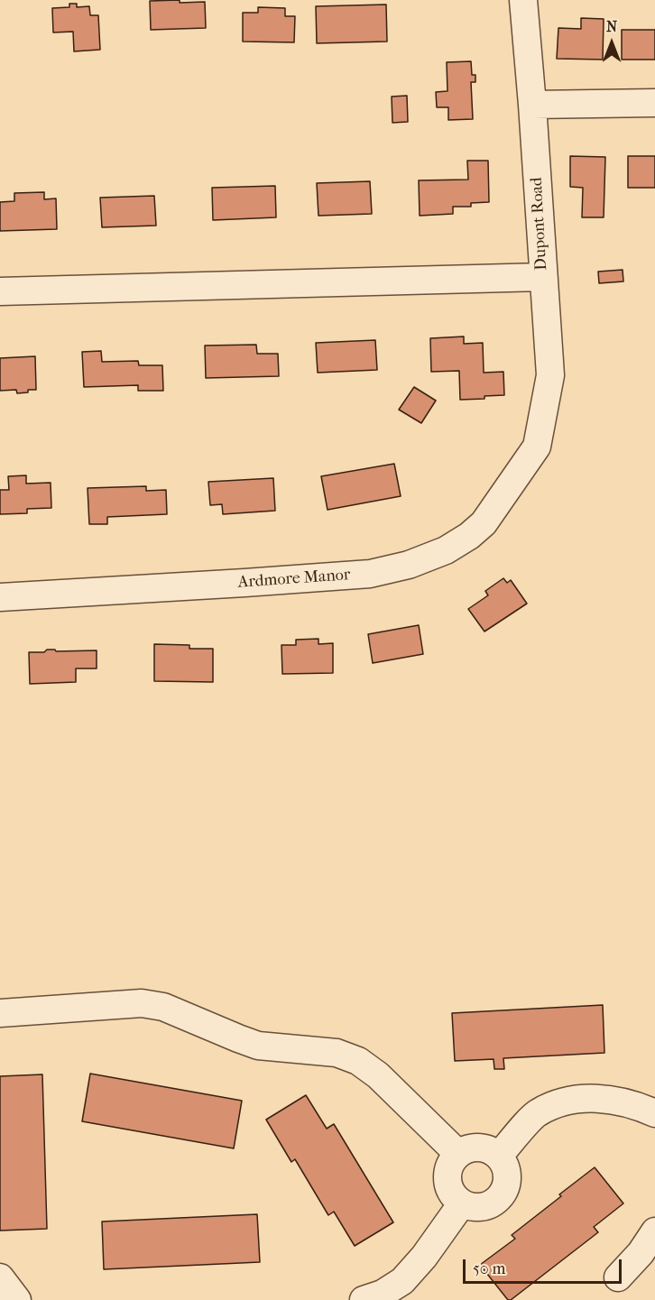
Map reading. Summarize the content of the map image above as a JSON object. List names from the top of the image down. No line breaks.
{"streets":{"street":["Dupont Road","Ardmore Manor"]},"crossings":[["Dupont Road","Ardmore Manor"]],"scale_bar":"50 m","north":"top"}
